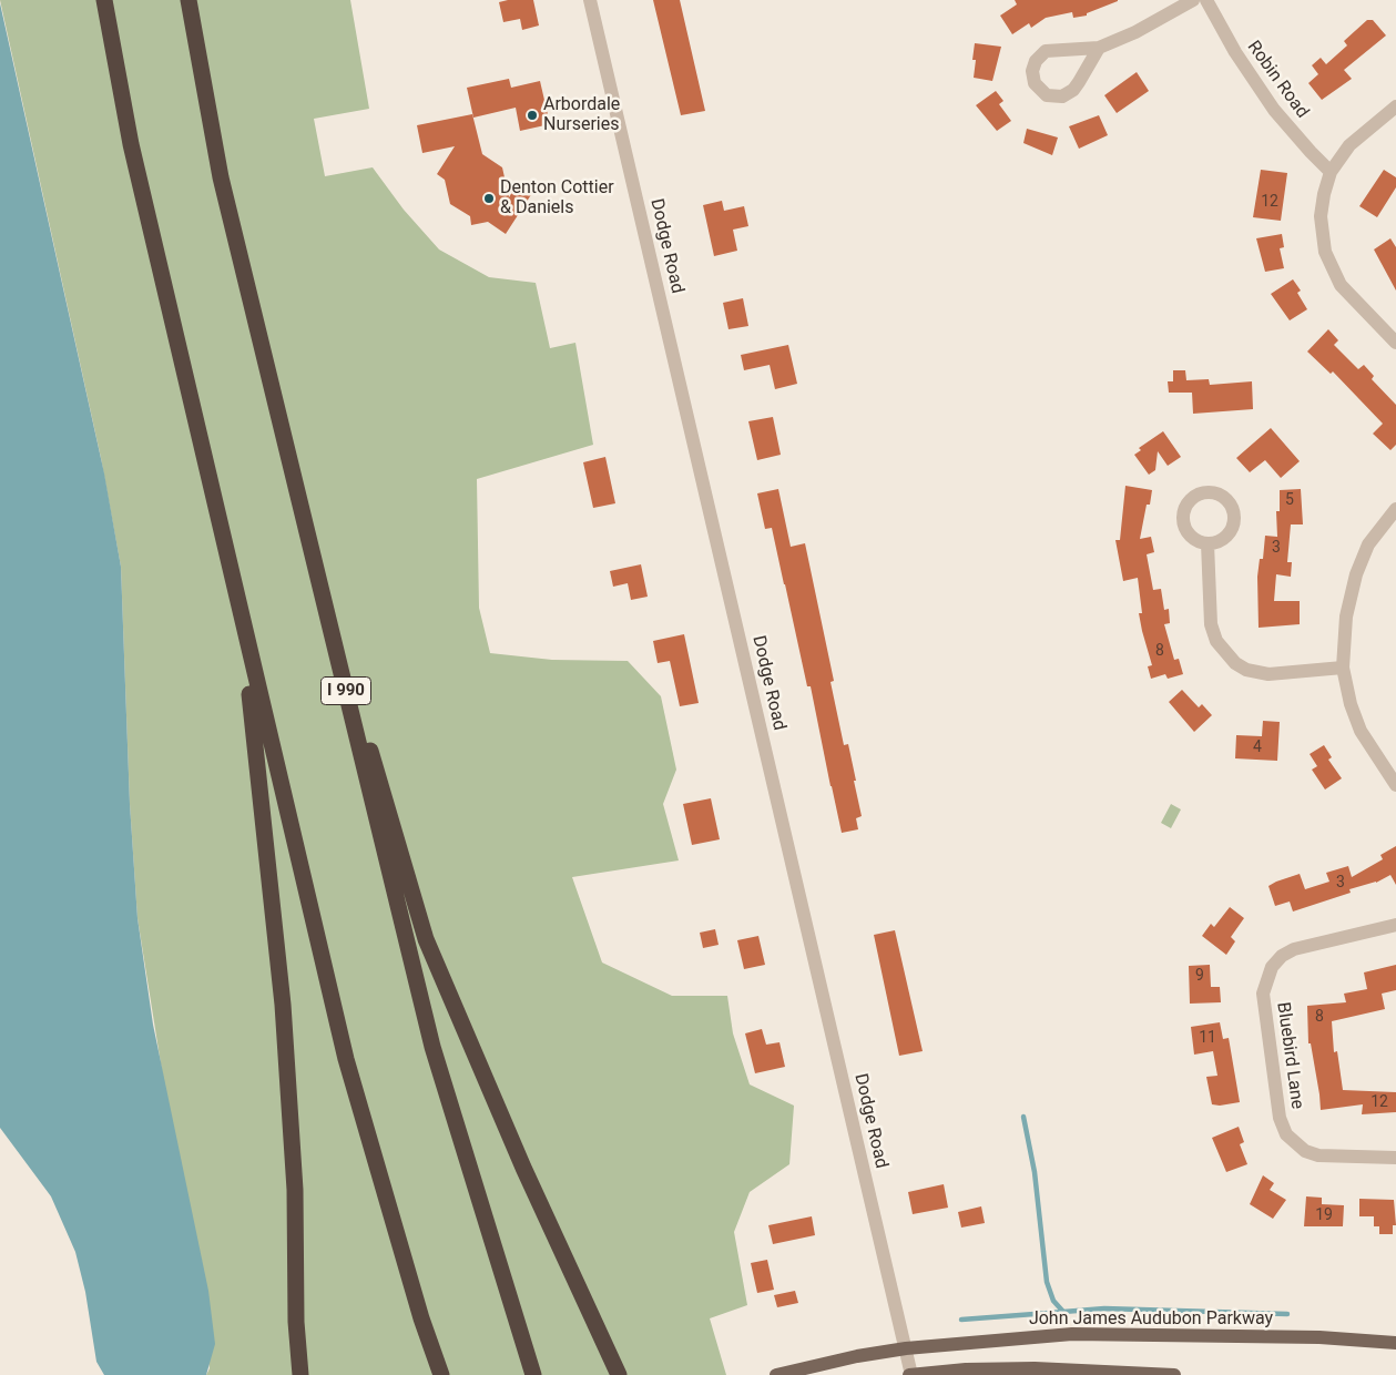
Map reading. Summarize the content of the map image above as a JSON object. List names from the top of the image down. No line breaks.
{"streets":{"highway":["I 990"],"main road":["John James Audubon Parkway"],"street":["Robin Road","Dodge Road","Bluebird Lane"]},"crossings":[["Dodge Road","John James Audubon Parkway"]],"places":["Arbordale Nurseries","Denton Cottier & Daniels"],"house_numbers":["12","5","3","8","4","3","9","8","11","12","19"]}
